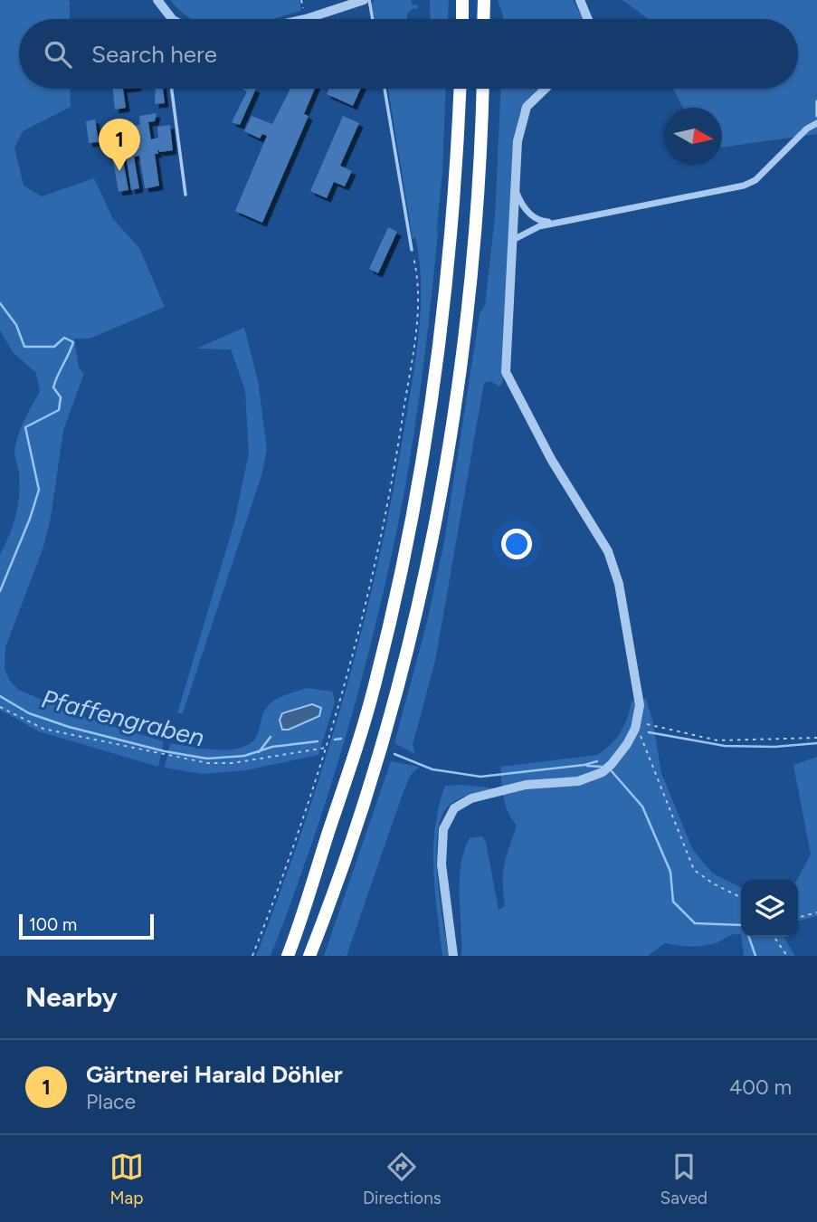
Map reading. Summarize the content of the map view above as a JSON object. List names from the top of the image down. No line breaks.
{"water":["Pfaffengraben"],"scale_bar":"100 m","north":"right","page":{"search":"Search here","pins":"1","scale":"100 m","heading":"Nearby","list":[{"mark":"1","name":"Gärtnerei Harald Döhler","note":"Place","value":"400 m"}],"nav":["Map","Directions","Saved"]}}
